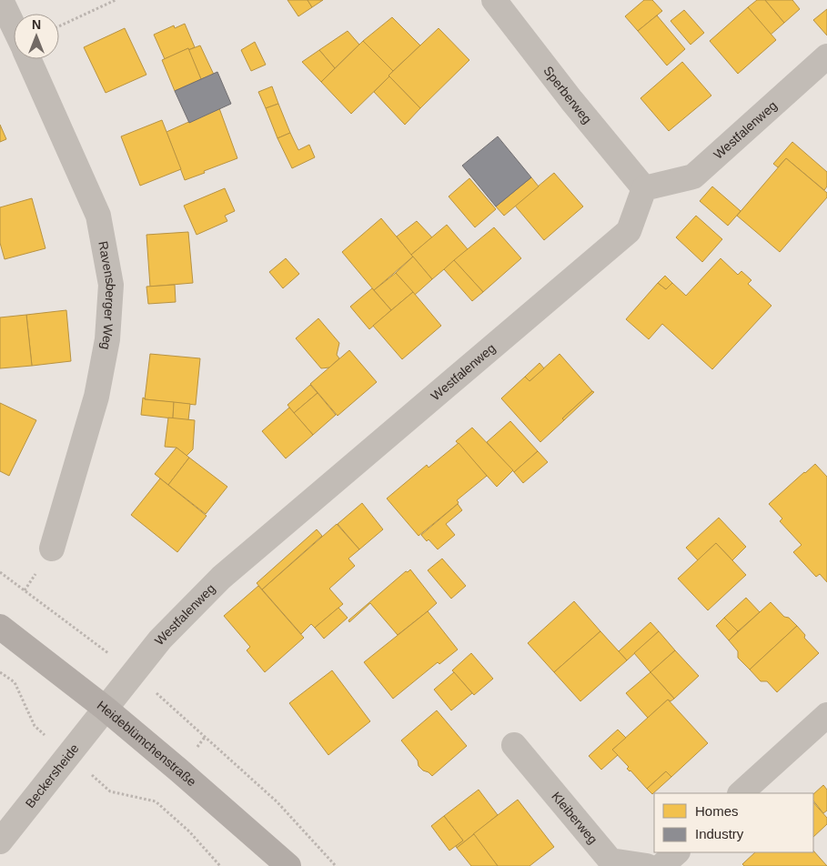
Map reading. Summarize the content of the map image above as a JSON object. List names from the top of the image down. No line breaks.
{"streets":{"street":["Sperberweg","Westfalenweg","Ravensberger Weg","Heideblümchenstraße","Beckersheide","Kleiberweg"]},"crossings":[["Sperberweg","Westfalenweg"],["Westfalenweg","Heideblümchenstraße"],["Westfalenweg","Beckersheide"],["Heideblümchenstraße","Beckersheide"]],"legend":["Homes","Industry"],"north":"top"}
